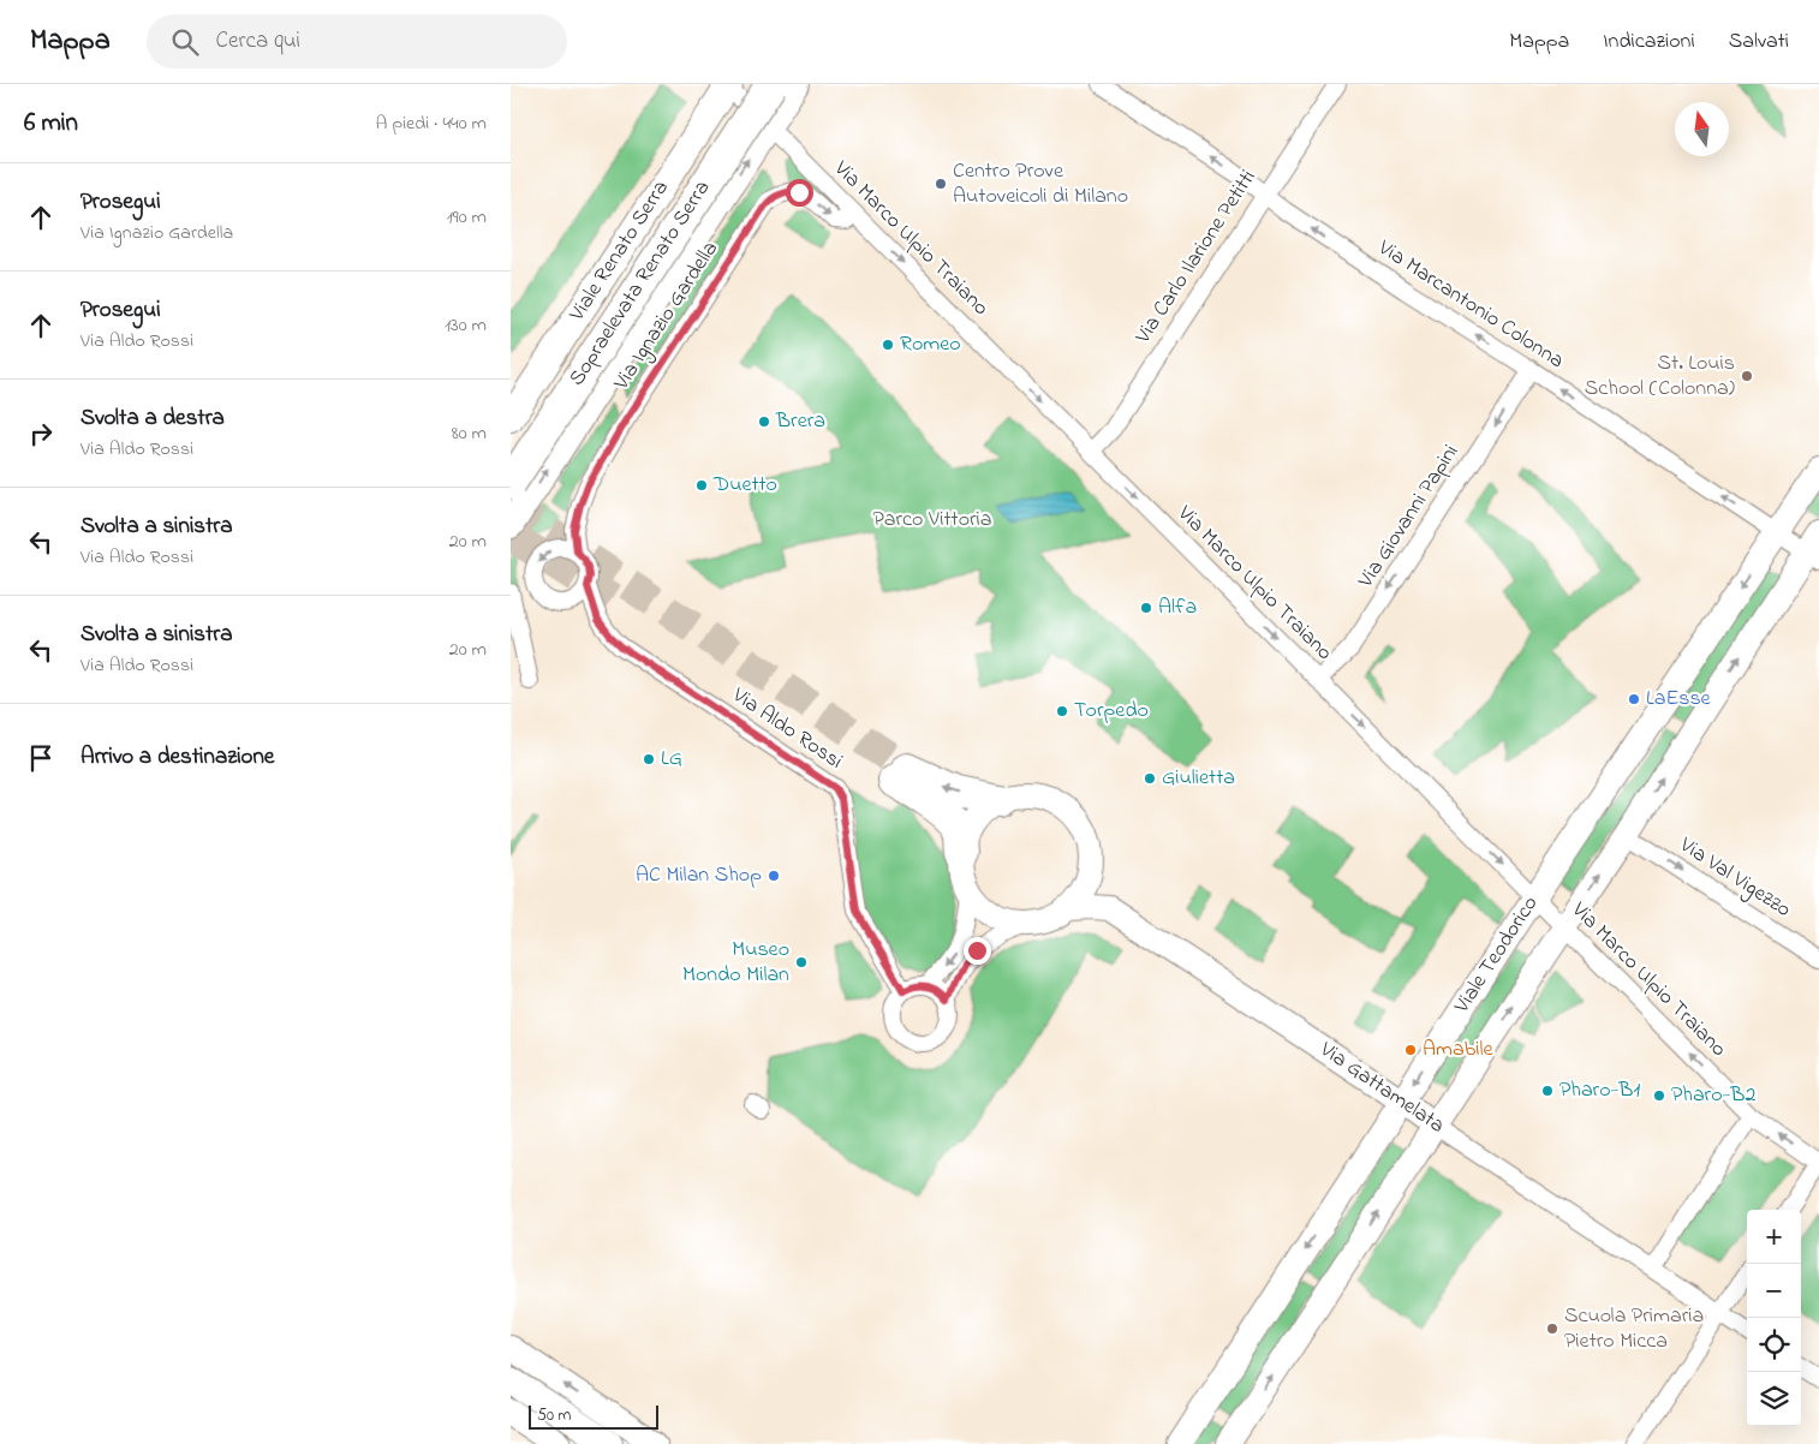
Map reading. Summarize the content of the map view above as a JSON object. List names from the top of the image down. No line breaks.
{"streets":{"highway":["Sopraelevata Renato Serra"],"main road":["Viale Renato Serra"],"street":["Via Marco Ulpio Traiano","Via Carlo Ilarione Petitti","Via Marcantonio Colonna","Via Ignazio Gardella","Via Giovanni Papini","Via Aldo Rossi","Via Val Vigezzo","Viale Teodorico","Via Gattamelata"]},"crossings":[["Via Marco Ulpio Traiano","Viale Renato Serra"],["Via Marco Ulpio Traiano","Via Carlo Ilarione Petitti"],["Via Marco Ulpio Traiano","Sopraelevata Renato Serra"],["Via Marco Ulpio Traiano","Via Ignazio Gardella"],["Via Marco Ulpio Traiano","Via Giovanni Papini"],["Via Marco Ulpio Traiano","Viale Teodorico"],["Viale Renato Serra","Sopraelevata Renato Serra"],["Via Carlo Ilarione Petitti","Via Marcantonio Colonna"],["Via Marcantonio Colonna","Via Giovanni Papini"],["Via Marcantonio Colonna","Viale Teodorico"],["Via Ignazio Gardella","Via Aldo Rossi"],["Via Val Vigezzo","Viale Teodorico"],["Viale Teodorico","Via Gattamelata"]],"one_way":["Via Marcantonio Colonna","Via Ignazio Gardella","Via Giovanni Papini","Via Val Vigezzo"],"parks":["Parco Vittoria"],"places":["Centro Prove Autoveicoli di Milano","Romeo","St. Louis School (Colonna)","Brera","Duetto","Alfa","LaEsse","Torpedo","LG","Giulietta","AC Milan Shop","Museo Mondo Milan","Amabile","Pharo-B1","Pharo-B2","Scuola Primaria Pietro Micca"],"scale_bar":"50 m","north":"top","page":{"header":"Mappa","search":"Cerca qui","nav":["Mappa","Indicazioni","Salvati"],"heading":["6 min","A piedi · 440 m"],"list":[["Prosegui","Via Ignazio Gardella","190 m"],["Prosegui","Via Aldo Rossi","130 m"],["Svolta a destra","Via Aldo Rossi","80 m"],["Svolta a sinistra","Via Aldo Rossi","20 m"],["Svolta a sinistra","Via Aldo Rossi","20 m"],"Arrivo a destinazione"],"map_buttons":["+","−"],"scale":"50 m"}}
